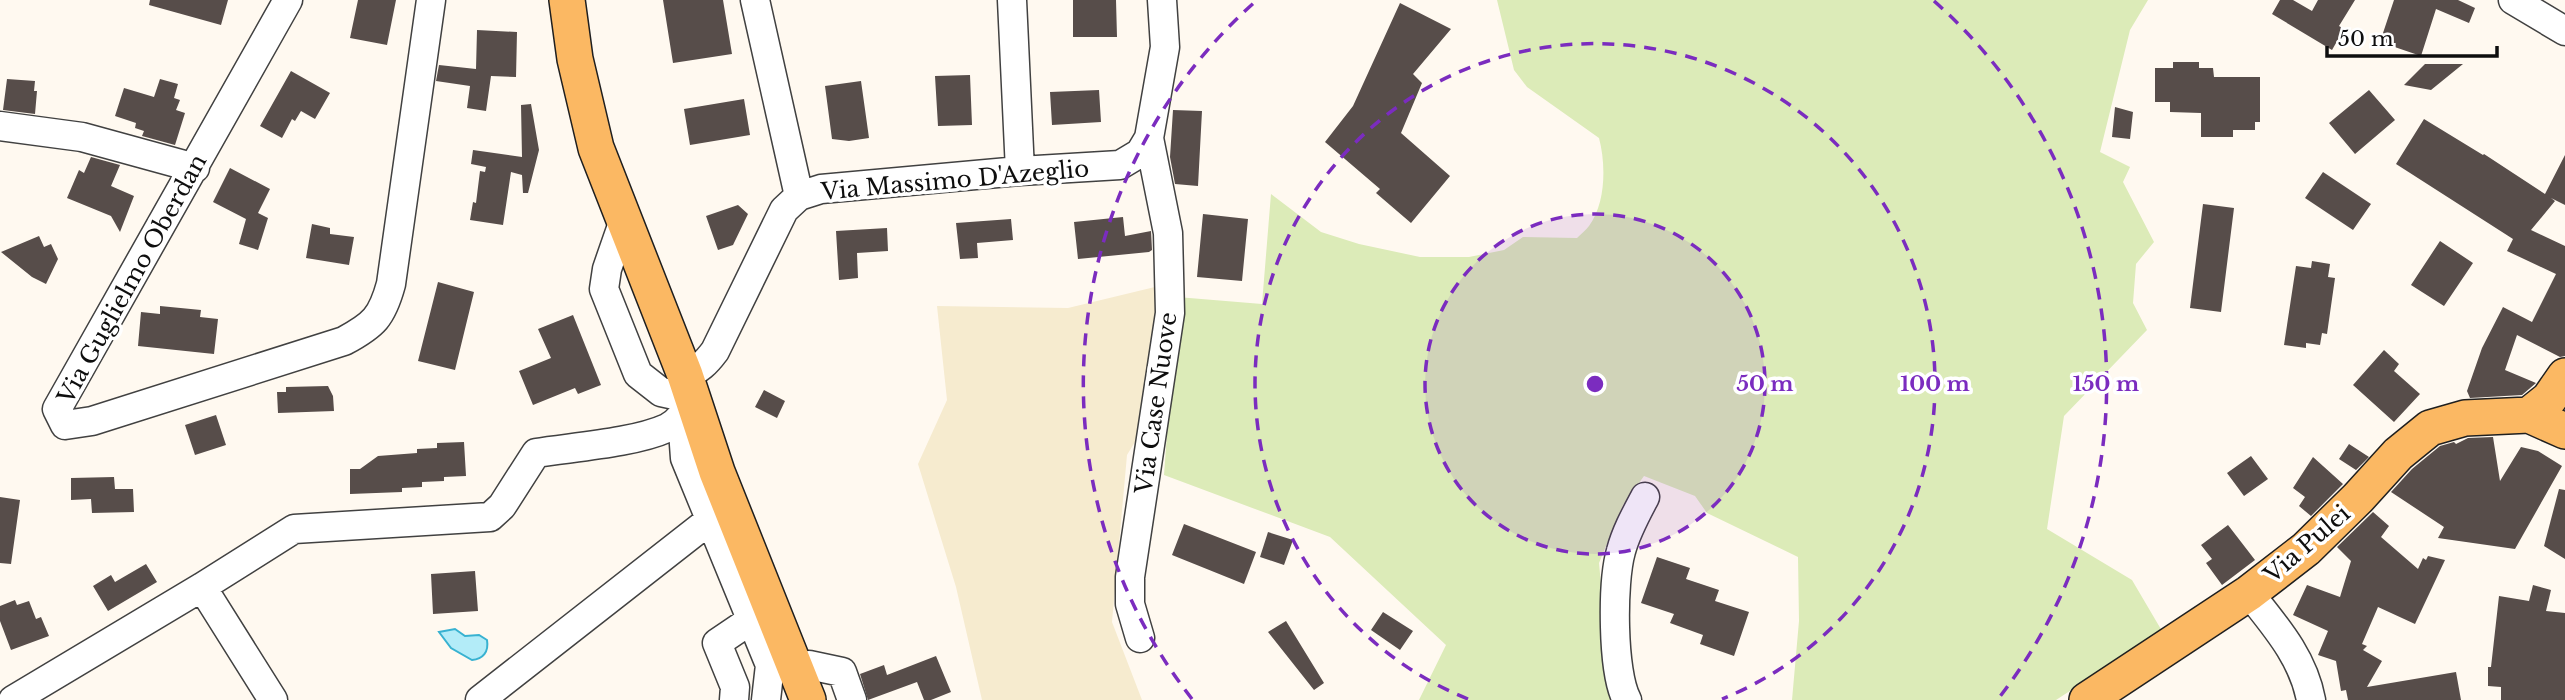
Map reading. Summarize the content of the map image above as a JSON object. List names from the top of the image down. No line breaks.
{"streets":{"main road":["Via Pulei"],"street":["Via Massimo D'Azeglio","Via Guglielmo Oberdan","Via Case Nuove"]},"crossings":[["Via Massimo D'Azeglio","Via Case Nuove"]],"scale_bar":"50 m","rings":["50 m","100 m","150 m"]}
